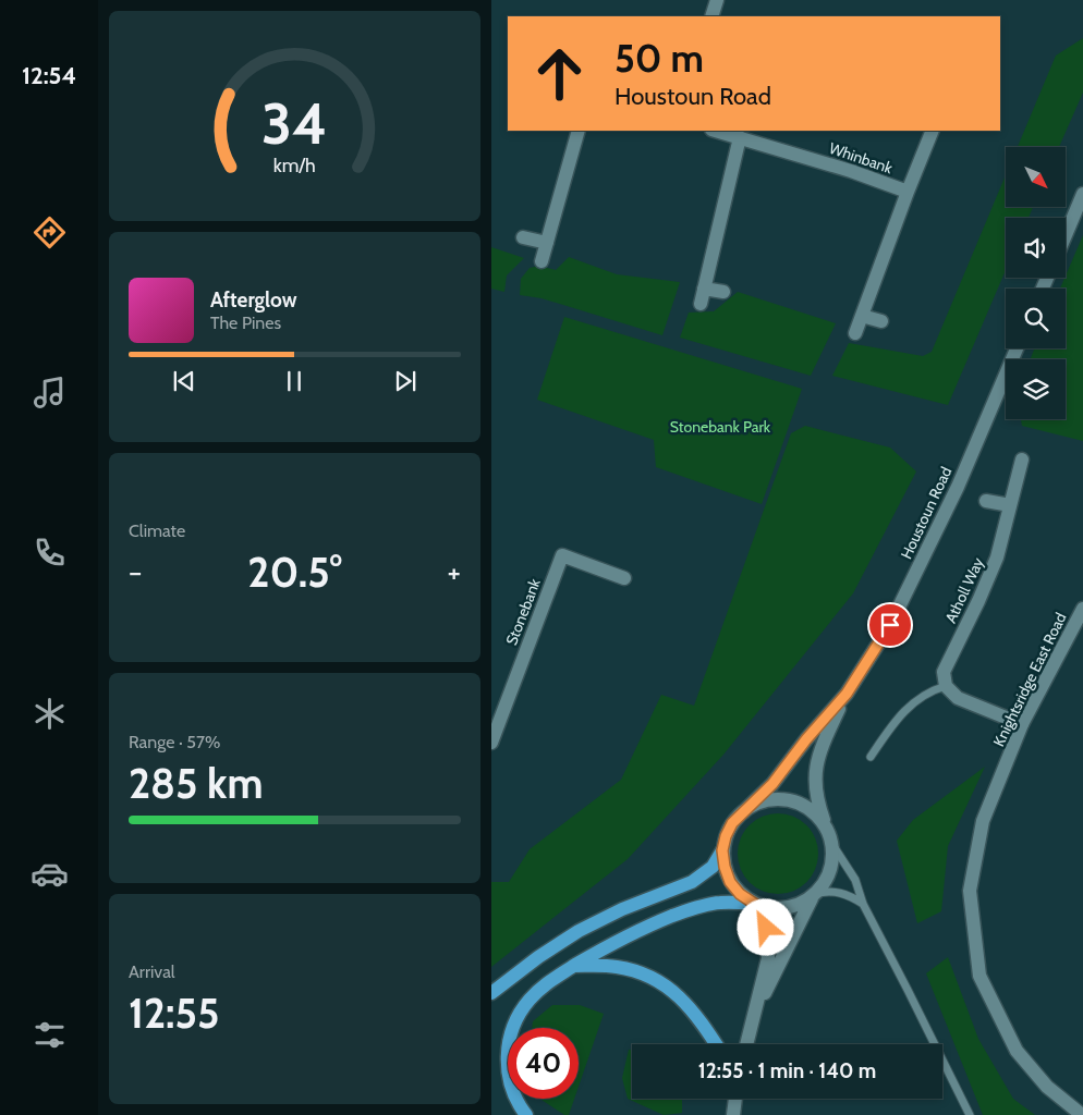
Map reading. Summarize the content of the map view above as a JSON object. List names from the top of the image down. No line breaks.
{"streets":{"street":["Whinbank","Houstoun Road","Atholl Way","Stonebank","Knightsridge East Road"]},"parks":["Stonebank Park"],"north":"bottom right","page":{"tabs":"12:54","turn":["50 m","Houstoun Road"],"song":["Afterglow","The Pines"],"tile":["Climate",["Range · 57%","285 km"],["Arrival","12:55"]],"heat":["−","20.5°","+"],"limit":"40","trip":"12:55 · 1 min · 140 m","gauge":["34","km/h"]}}
